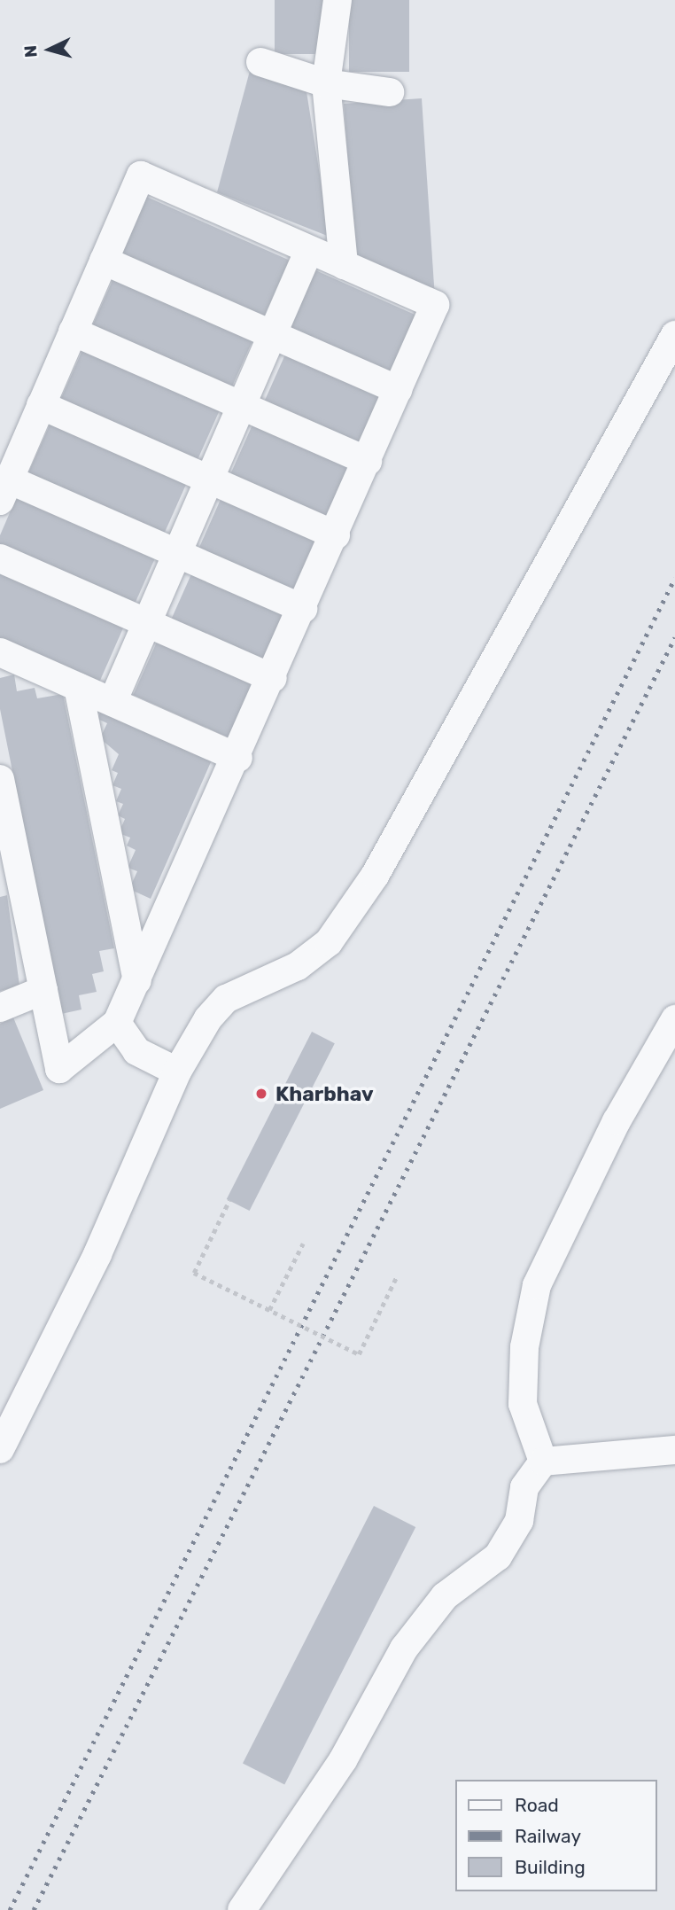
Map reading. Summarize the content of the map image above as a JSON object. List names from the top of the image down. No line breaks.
{"places":["Kharbhav"],"legend":["Road","Railway","Building"],"north":"left"}
